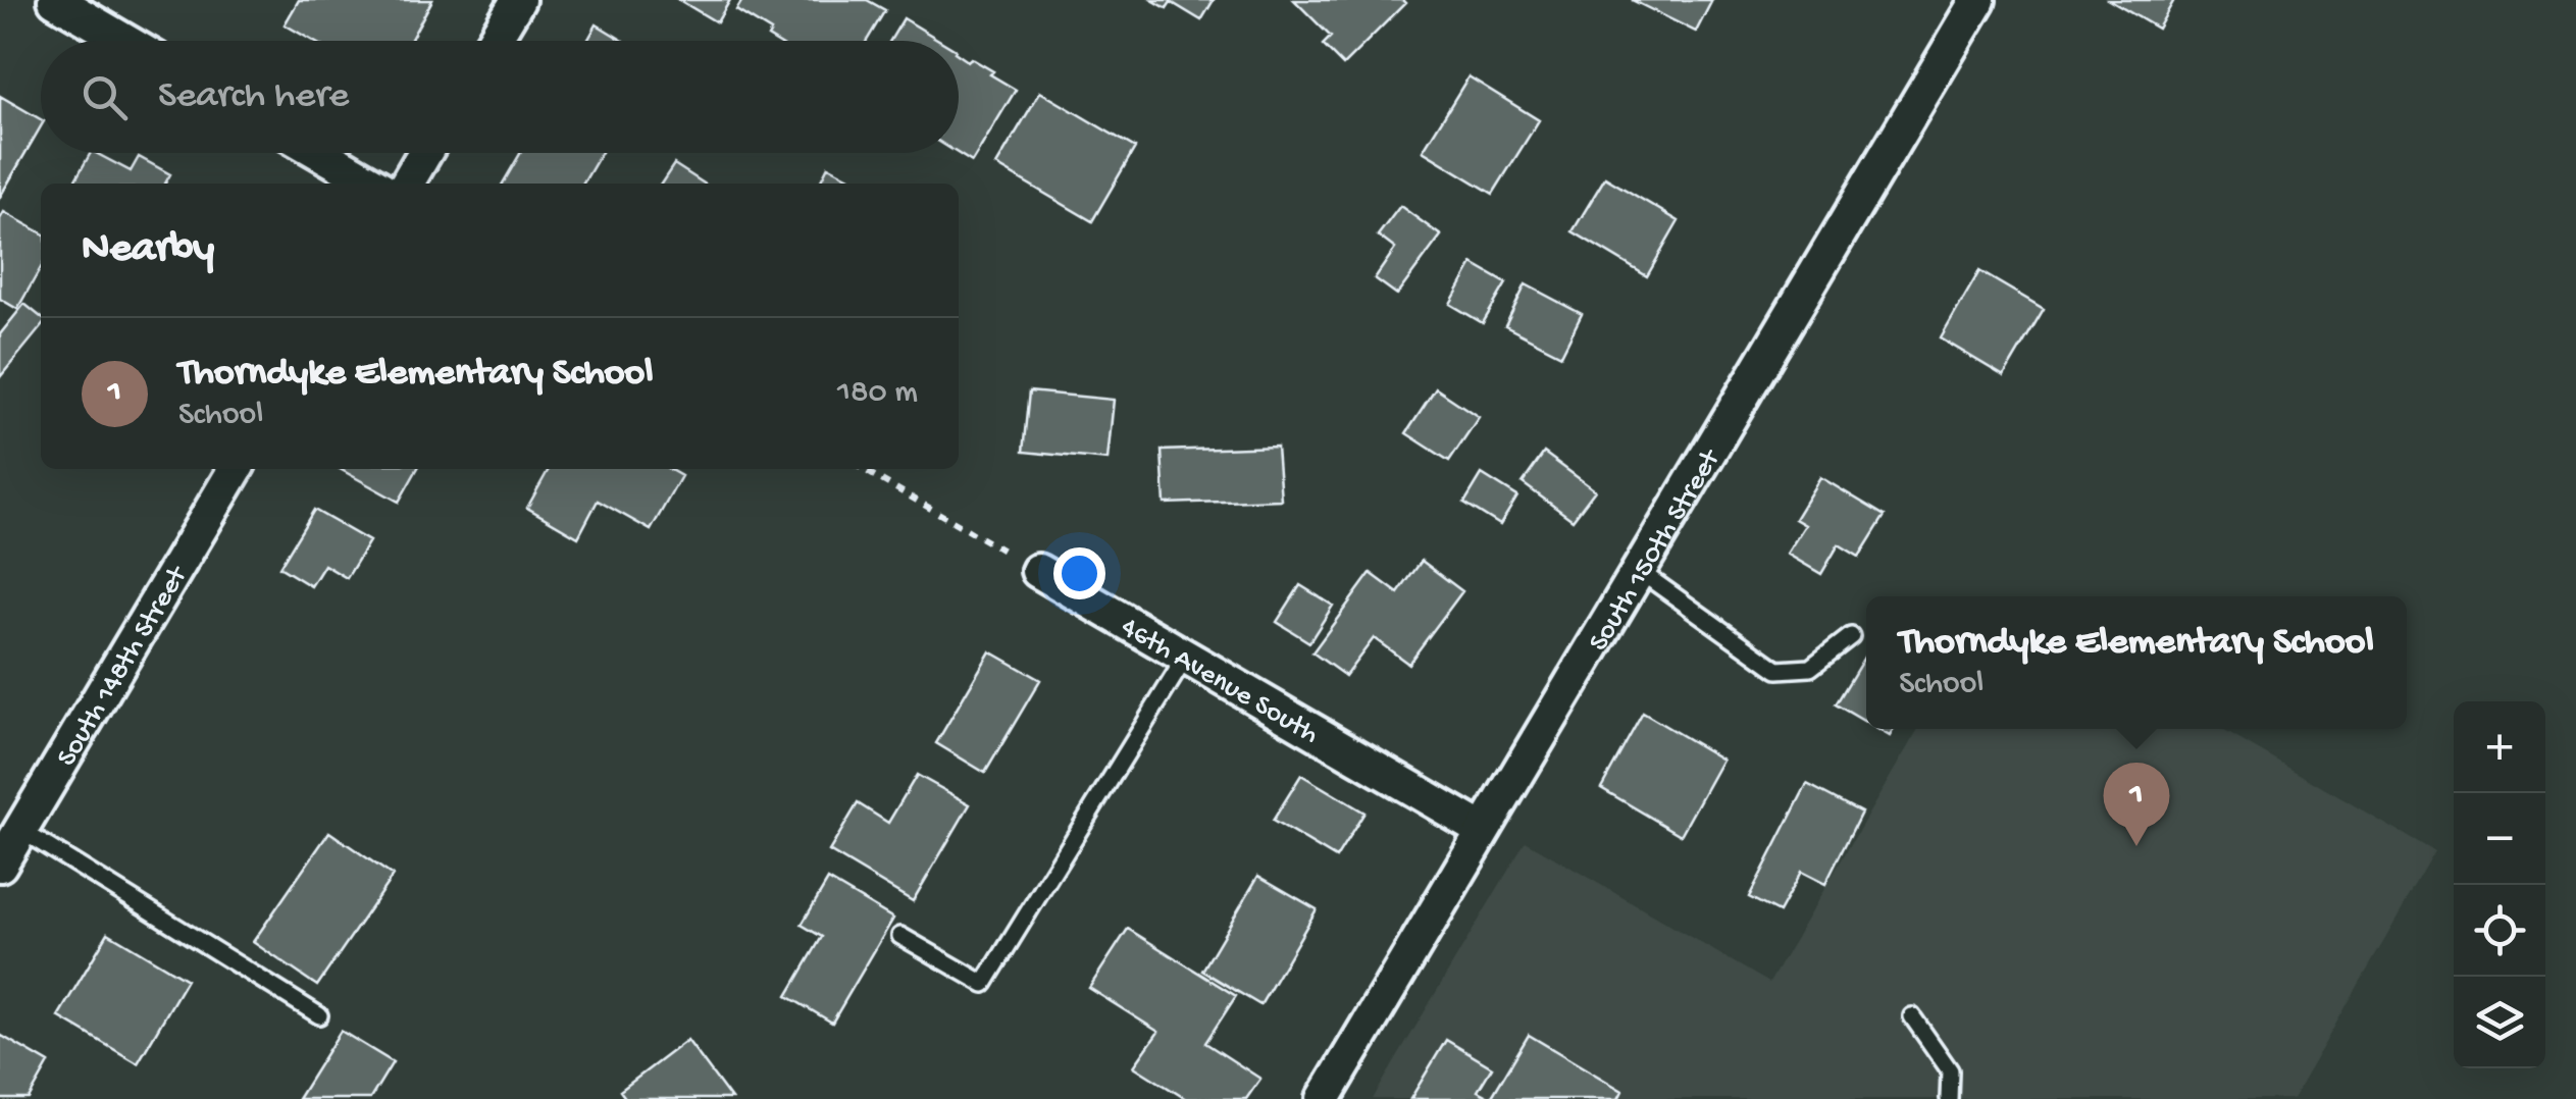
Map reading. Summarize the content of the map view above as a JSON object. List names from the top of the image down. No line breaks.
{"streets":{"street":["South 150th Street","South 148th Street","46th Avenue South"]},"crossings":[["South 150th Street","46th Avenue South"]],"page":{"search":"Search here","heading":"Nearby","list":[{"mark":"1","name":"Thorndyke Elementary School","note":"School","value":"180 m"}],"popup":["Thorndyke Elementary School","School"],"map_buttons":["+","−"],"pins":"1"}}
